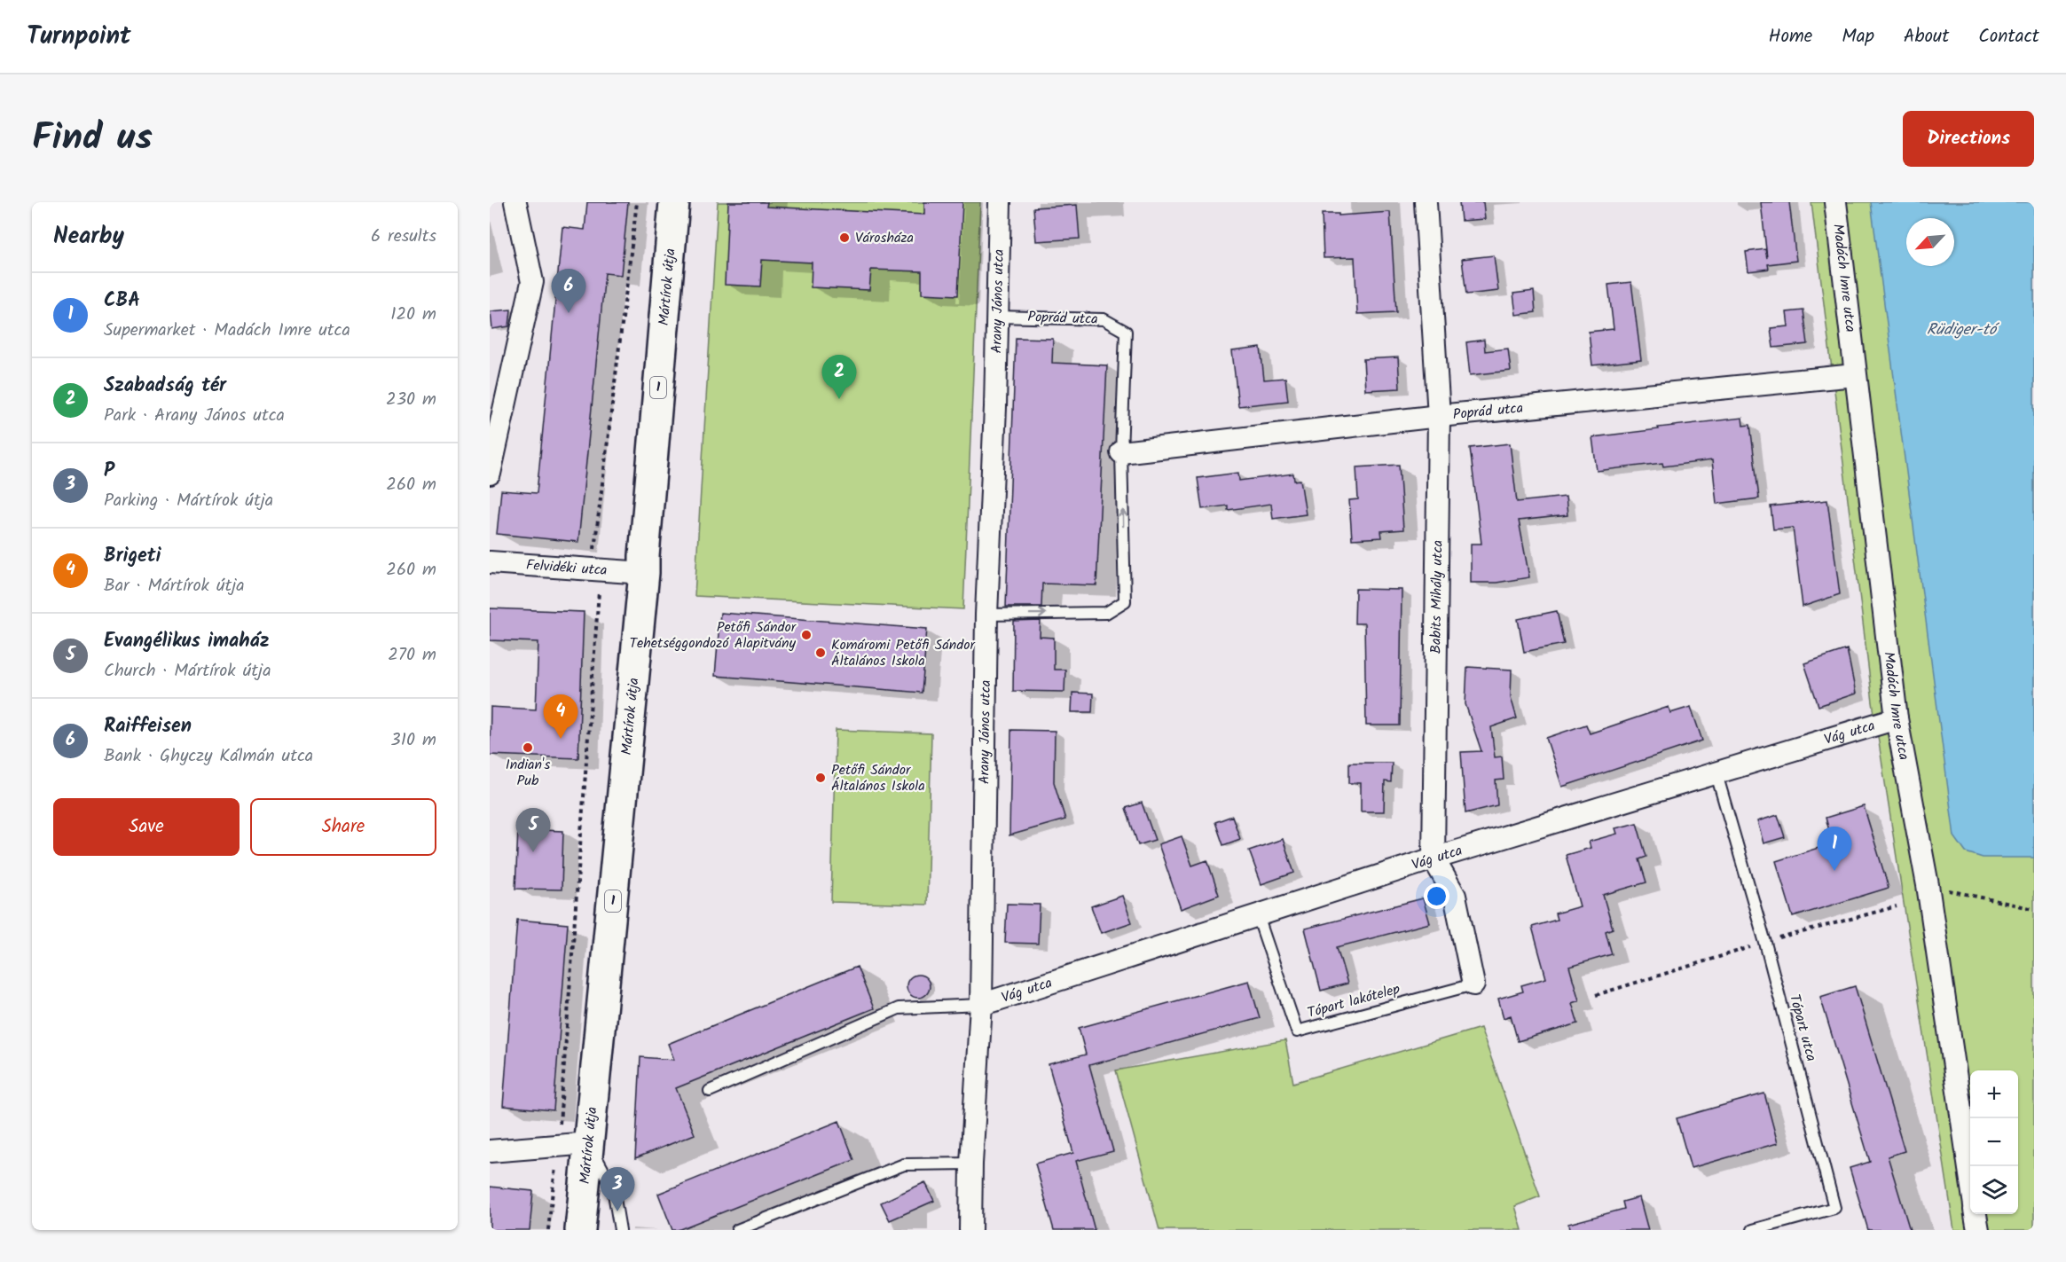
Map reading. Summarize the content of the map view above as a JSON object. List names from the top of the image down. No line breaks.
{"streets":{"main road":["Mártírok útja","1"],"street":["Madách Imre utca","Arany János utca","Poprád utca","Felvidéki utca","Babits Mihály utca","Vág utca"],"lane":["Tópart lakótelep","Tópart utca"]},"crossings":[["Madách Imre utca","Poprád utca"],["Madách Imre utca","Vág utca"],["Mártírok útja","Felvidéki utca"],["Arany János utca","Poprád utca"],["Arany János utca","Vág utca"],["Poprád utca","Babits Mihály utca"],["Babits Mihály utca","Vág utca"],["Vág utca","Tópart lakótelep"],["Vág utca","Tópart utca"]],"water":["Rüdiger-tó"],"places":["Városháza","Petőfi Sándor Tehetséggondozó Alapitvány","Komáromi Petőfi Sándor Általános Iskola","Indian's Pub","Petőfi Sándor Általános Iskola"],"north":"bottom left","page":{"header":"Turnpoint","nav":["Home","Map","About","Contact"],"title":"Find us","buttons":["Directions",["Save","Share"]],"heading":["Nearby","6 results"],"pins":["6","2","4","5","1","3"],"list":[{"mark":"1","name":"CBA","note":"Supermarket · Madách Imre utca","value":"120 m"},{"mark":"2","name":"Szabadság tér","note":"Park · Arany János utca","value":"230 m"},{"mark":"3","name":"P","note":"Parking · Mártírok útja","value":"260 m"},{"mark":"4","name":"Brigeti","note":"Bar · Mártírok útja","value":"260 m"},{"mark":"5","name":"Evangélikus imaház","note":"Church · Mártírok útja","value":"270 m"},{"mark":"6","name":"Raiffeisen","note":"Bank · Ghyczy Kálmán utca","value":"310 m"}],"map_buttons":["+","−"]}}
